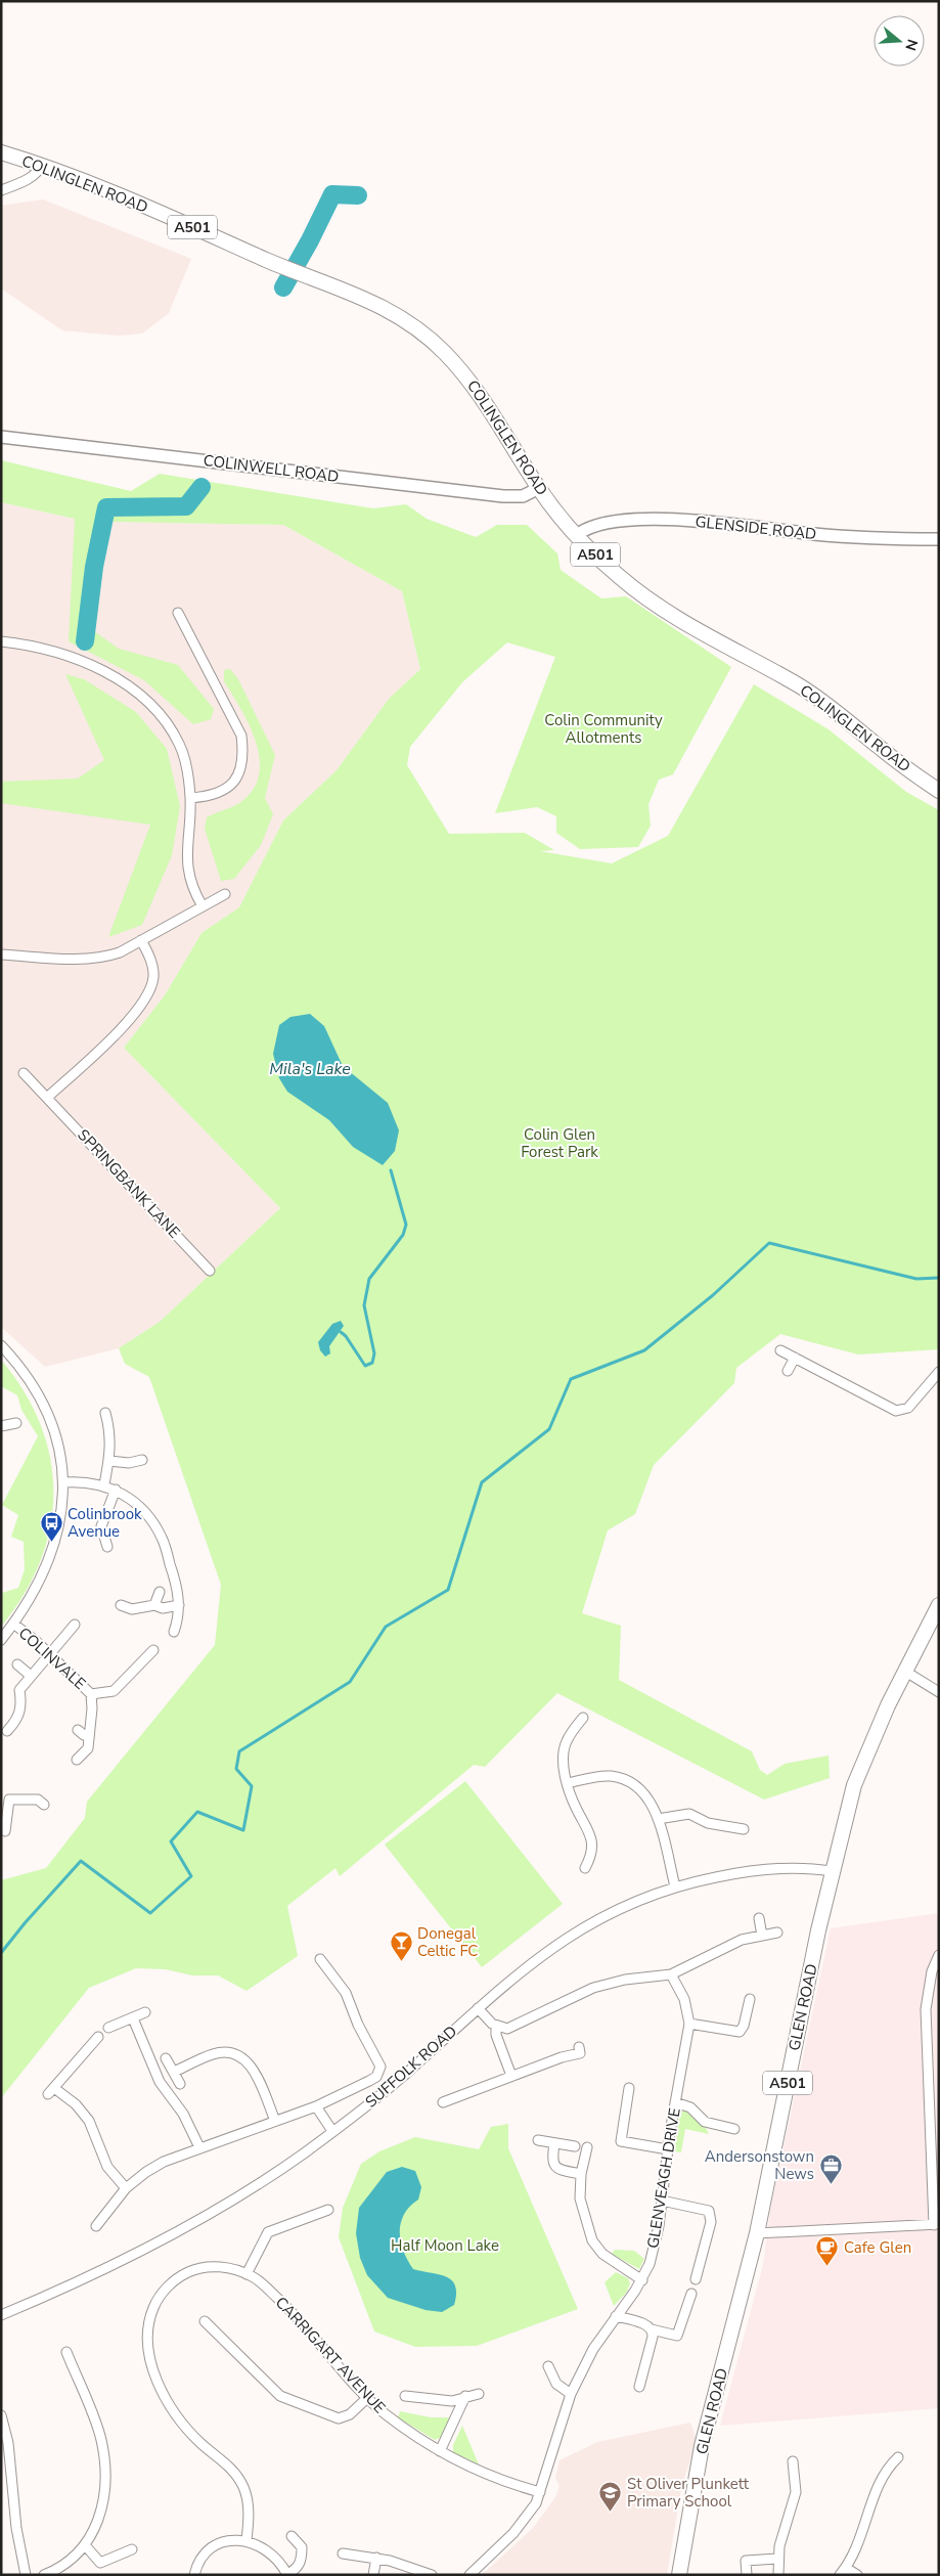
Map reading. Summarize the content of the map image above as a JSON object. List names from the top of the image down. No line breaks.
{"streets":{"main road":["COLINGLEN ROAD","A501","GLEN ROAD"],"street":["COLINWELL ROAD","GLENSIDE ROAD","SPRINGBANK LANE","COLINVALE","SUFFOLK ROAD","GLENVEAGH DRIVE","CARRIGART AVENUE"]},"crossings":[["COLINGLEN ROAD","COLINWELL ROAD"],["COLINGLEN ROAD","GLENSIDE ROAD"],["GLEN ROAD","SUFFOLK ROAD"],["GLENVEAGH DRIVE","CARRIGART AVENUE"]],"water":["Mila's Lake"],"parks":["Colin Community Allotments","Colin Glen Forest Park","Half Moon Lake"],"places":{"bus stop":["Colinbrook Avenue"],"bar":["Donegal Celtic FC"],"office":["Andersonstown News"],"cafe":["Cafe Glen"],"school or university":["St Oliver Plunkett Primary School"]},"north":"right"}
